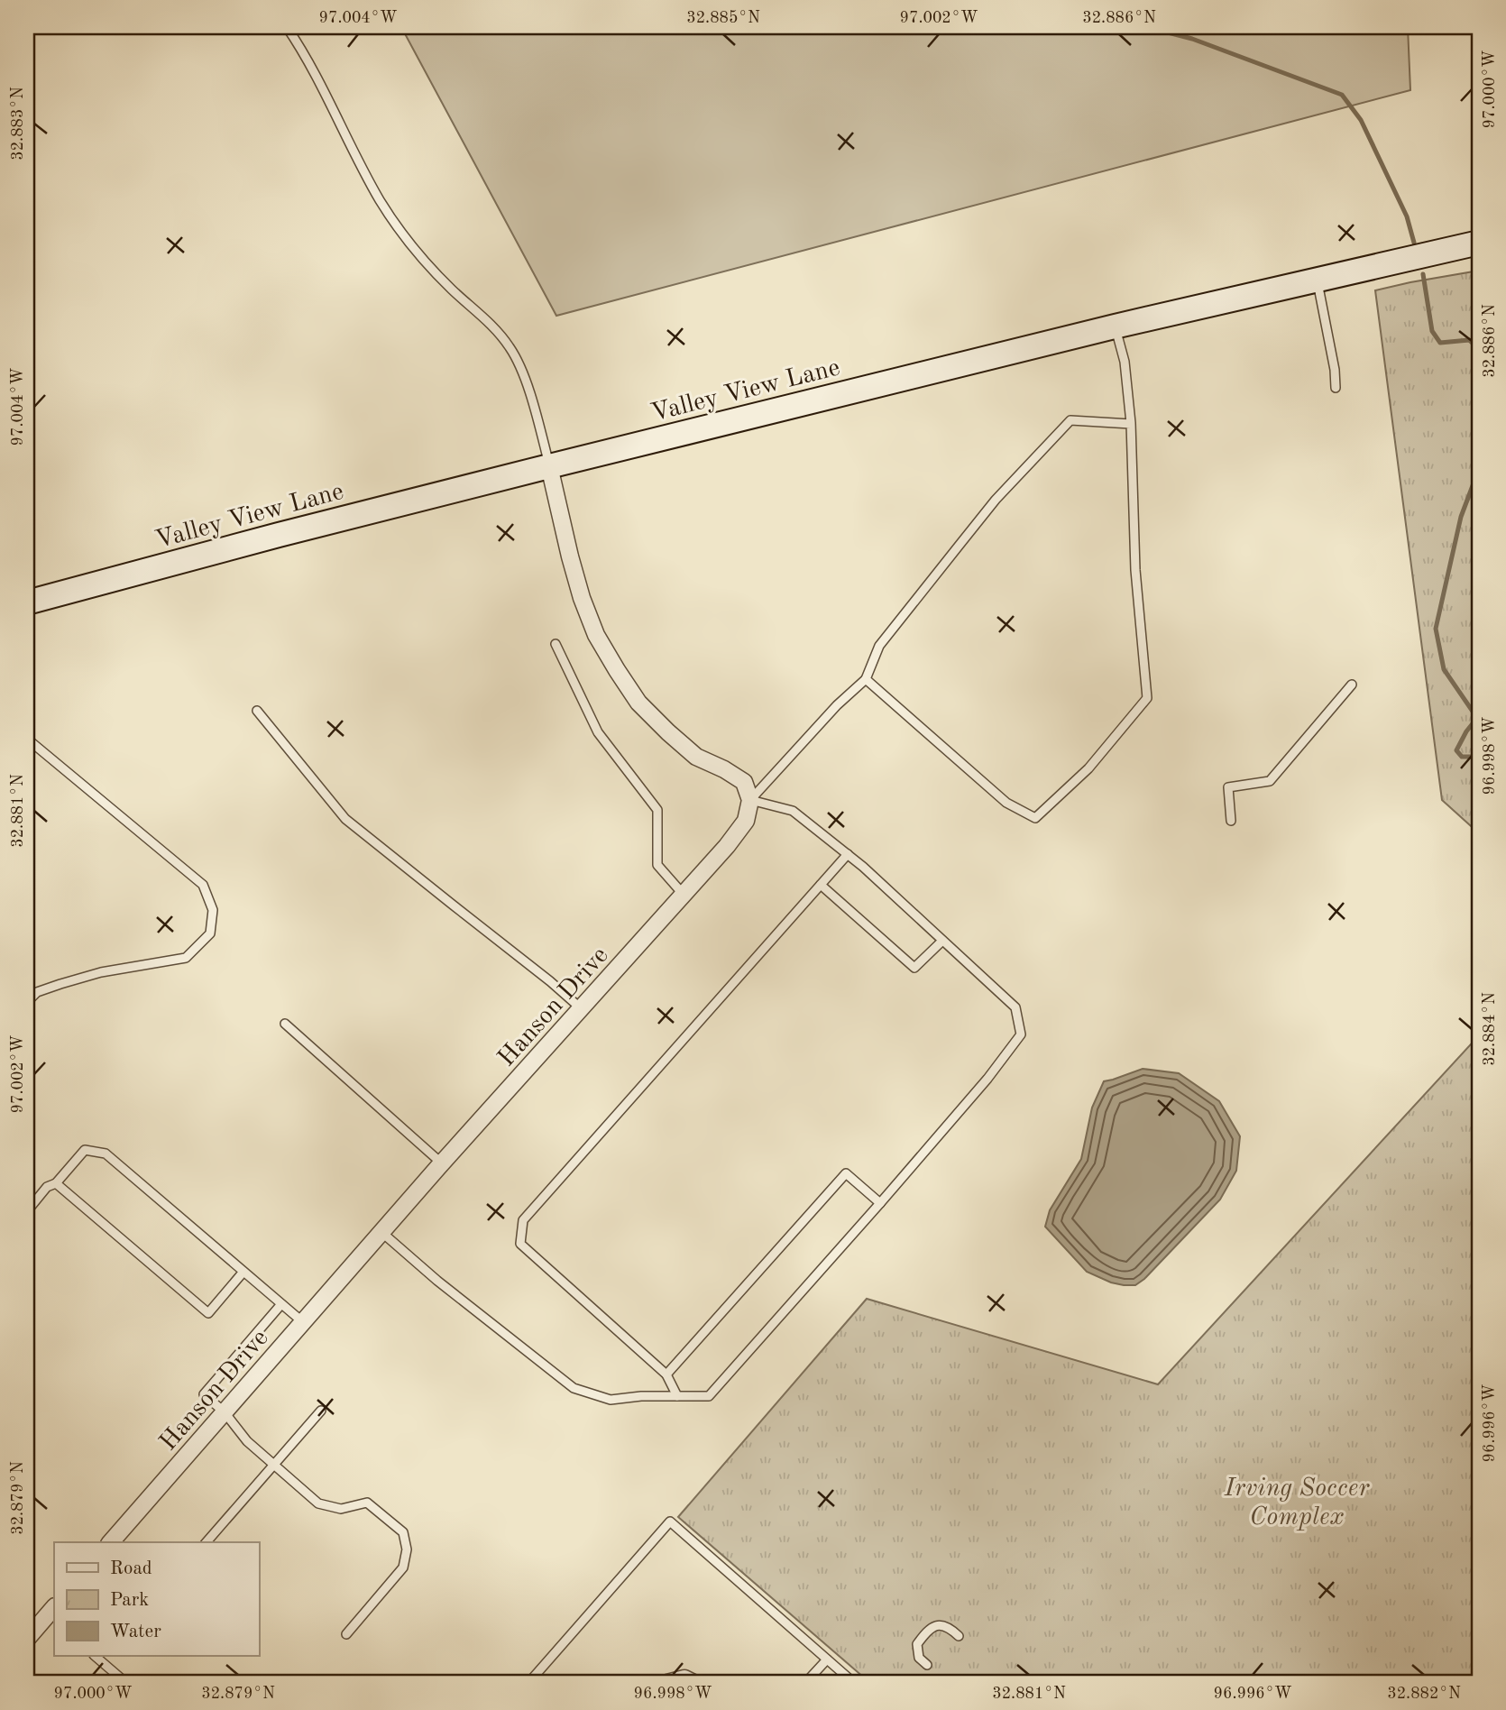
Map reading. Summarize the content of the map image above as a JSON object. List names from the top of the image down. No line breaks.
{"streets":{"main road":["Valley View Lane"],"street":["Hanson Drive"]},"parks":["Irving Soccer Complex"],"legend":["Road","Park","Water"],"coordinates":["97.004°W","32.885°N","97.002°W","32.886°N","97.000°W","32.883°N","96.998°W","32.881°N","32.884°N","96.996°W","32.879°N","32.882°N"]}
